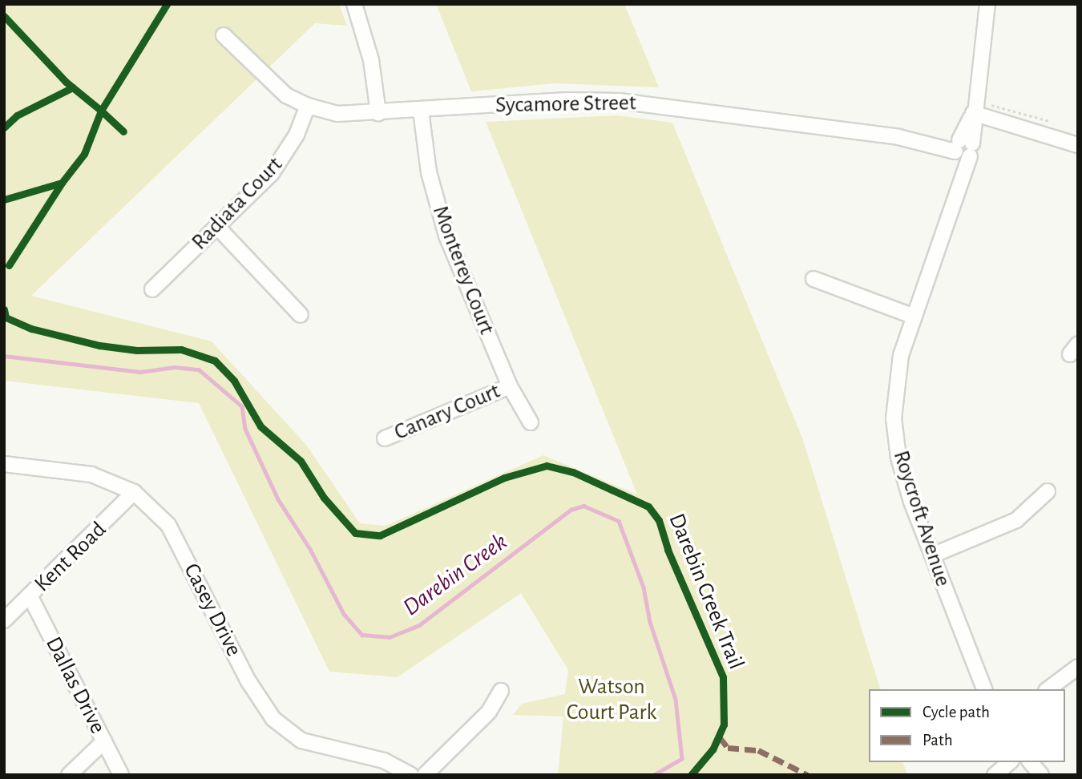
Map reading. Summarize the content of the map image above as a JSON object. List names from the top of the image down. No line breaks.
{"streets":{"street":["Sycamore Street","Radiata Court","Monterey Court","Canary Court","Roycroft Avenue","Kent Road","Casey Drive","Dallas Drive"],"cycle path":["Darebin Creek Trail"]},"crossings":[["Sycamore Street","Radiata Court"],["Sycamore Street","Monterey Court"],["Sycamore Street","Roycroft Avenue"],["Monterey Court","Canary Court"],["Kent Road","Casey Drive"],["Kent Road","Dallas Drive"]],"water":["Darebin Creek"],"parks":["Watson Court Park"],"legend":["Cycle path","Path"]}
